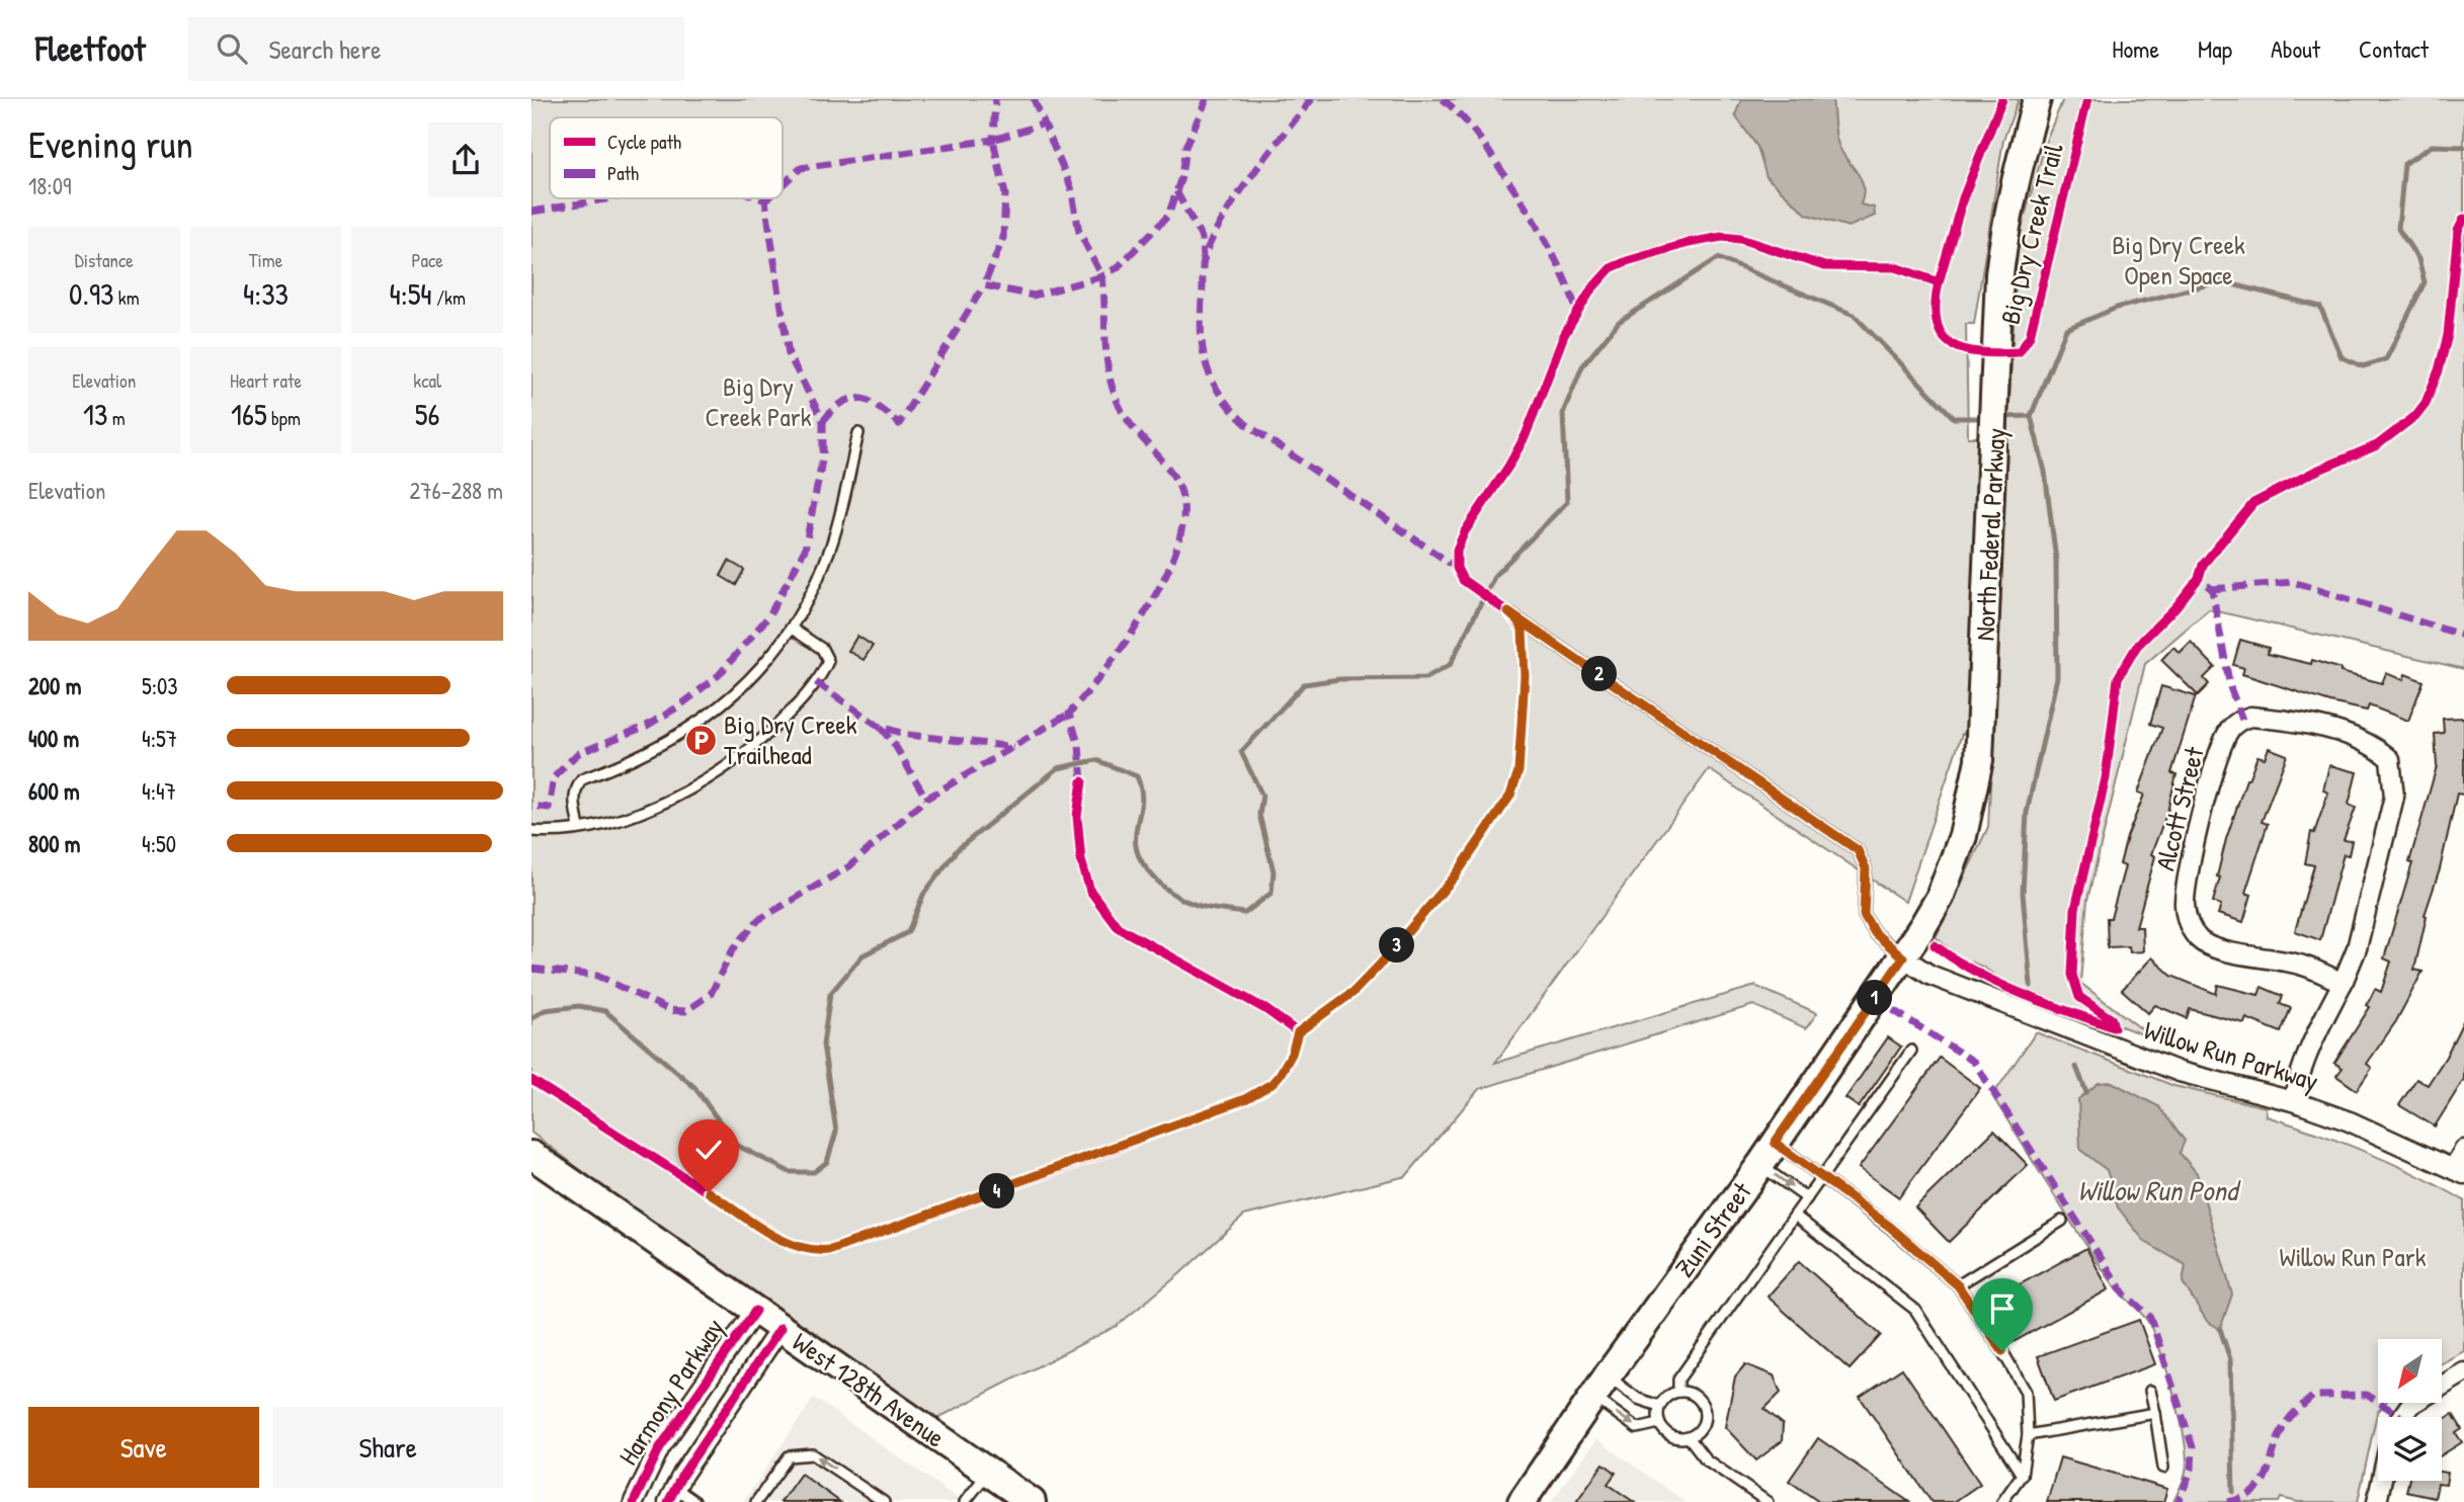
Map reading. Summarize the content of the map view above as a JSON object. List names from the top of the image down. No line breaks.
{"streets":{"main road":["North Federal Parkway","Zuni Street","West 128th Avenue"],"street":["Alcott Street","Willow Run Parkway","Harmony Parkway"],"cycle path":["Big Dry Creek Trail"]},"crossings":[["North Federal Parkway","Willow Run Parkway"],["North Federal Parkway","Zuni Street"],["Alcott Street","Willow Run Parkway"],["Willow Run Parkway","Zuni Street"],["West 128th Avenue","Harmony Parkway"]],"water":["Willow Run Pond"],"parks":["Big Dry Creek Open Space","Big Dry Creek Park","Willow Run Park"],"places":{"parking":["Big Dry Creek Trailhead"]},"legend":["Cycle path","Path"],"north":"bottom left","page":{"header":"Fleetfoot","search":"Search here","nav":["Home","Map","About","Contact"],"heading":["Evening run","18:09"],"stats":[["Distance","0.93 km"],["Time","4:33"],["Pace","4:54 /km"],["Elevation","13 m"],["Heart rate","165 bpm"],["kcal","56"]],"chart":["Elevation","276–288 m"],"pins":["2","3","1","4"],"list":[{"name":"200 m","note":"5:03"},{"name":"400 m","note":"4:57"},{"name":"600 m","note":"4:47"},{"name":"800 m","note":"4:50"}],"buttons":["Save","Share"]}}
